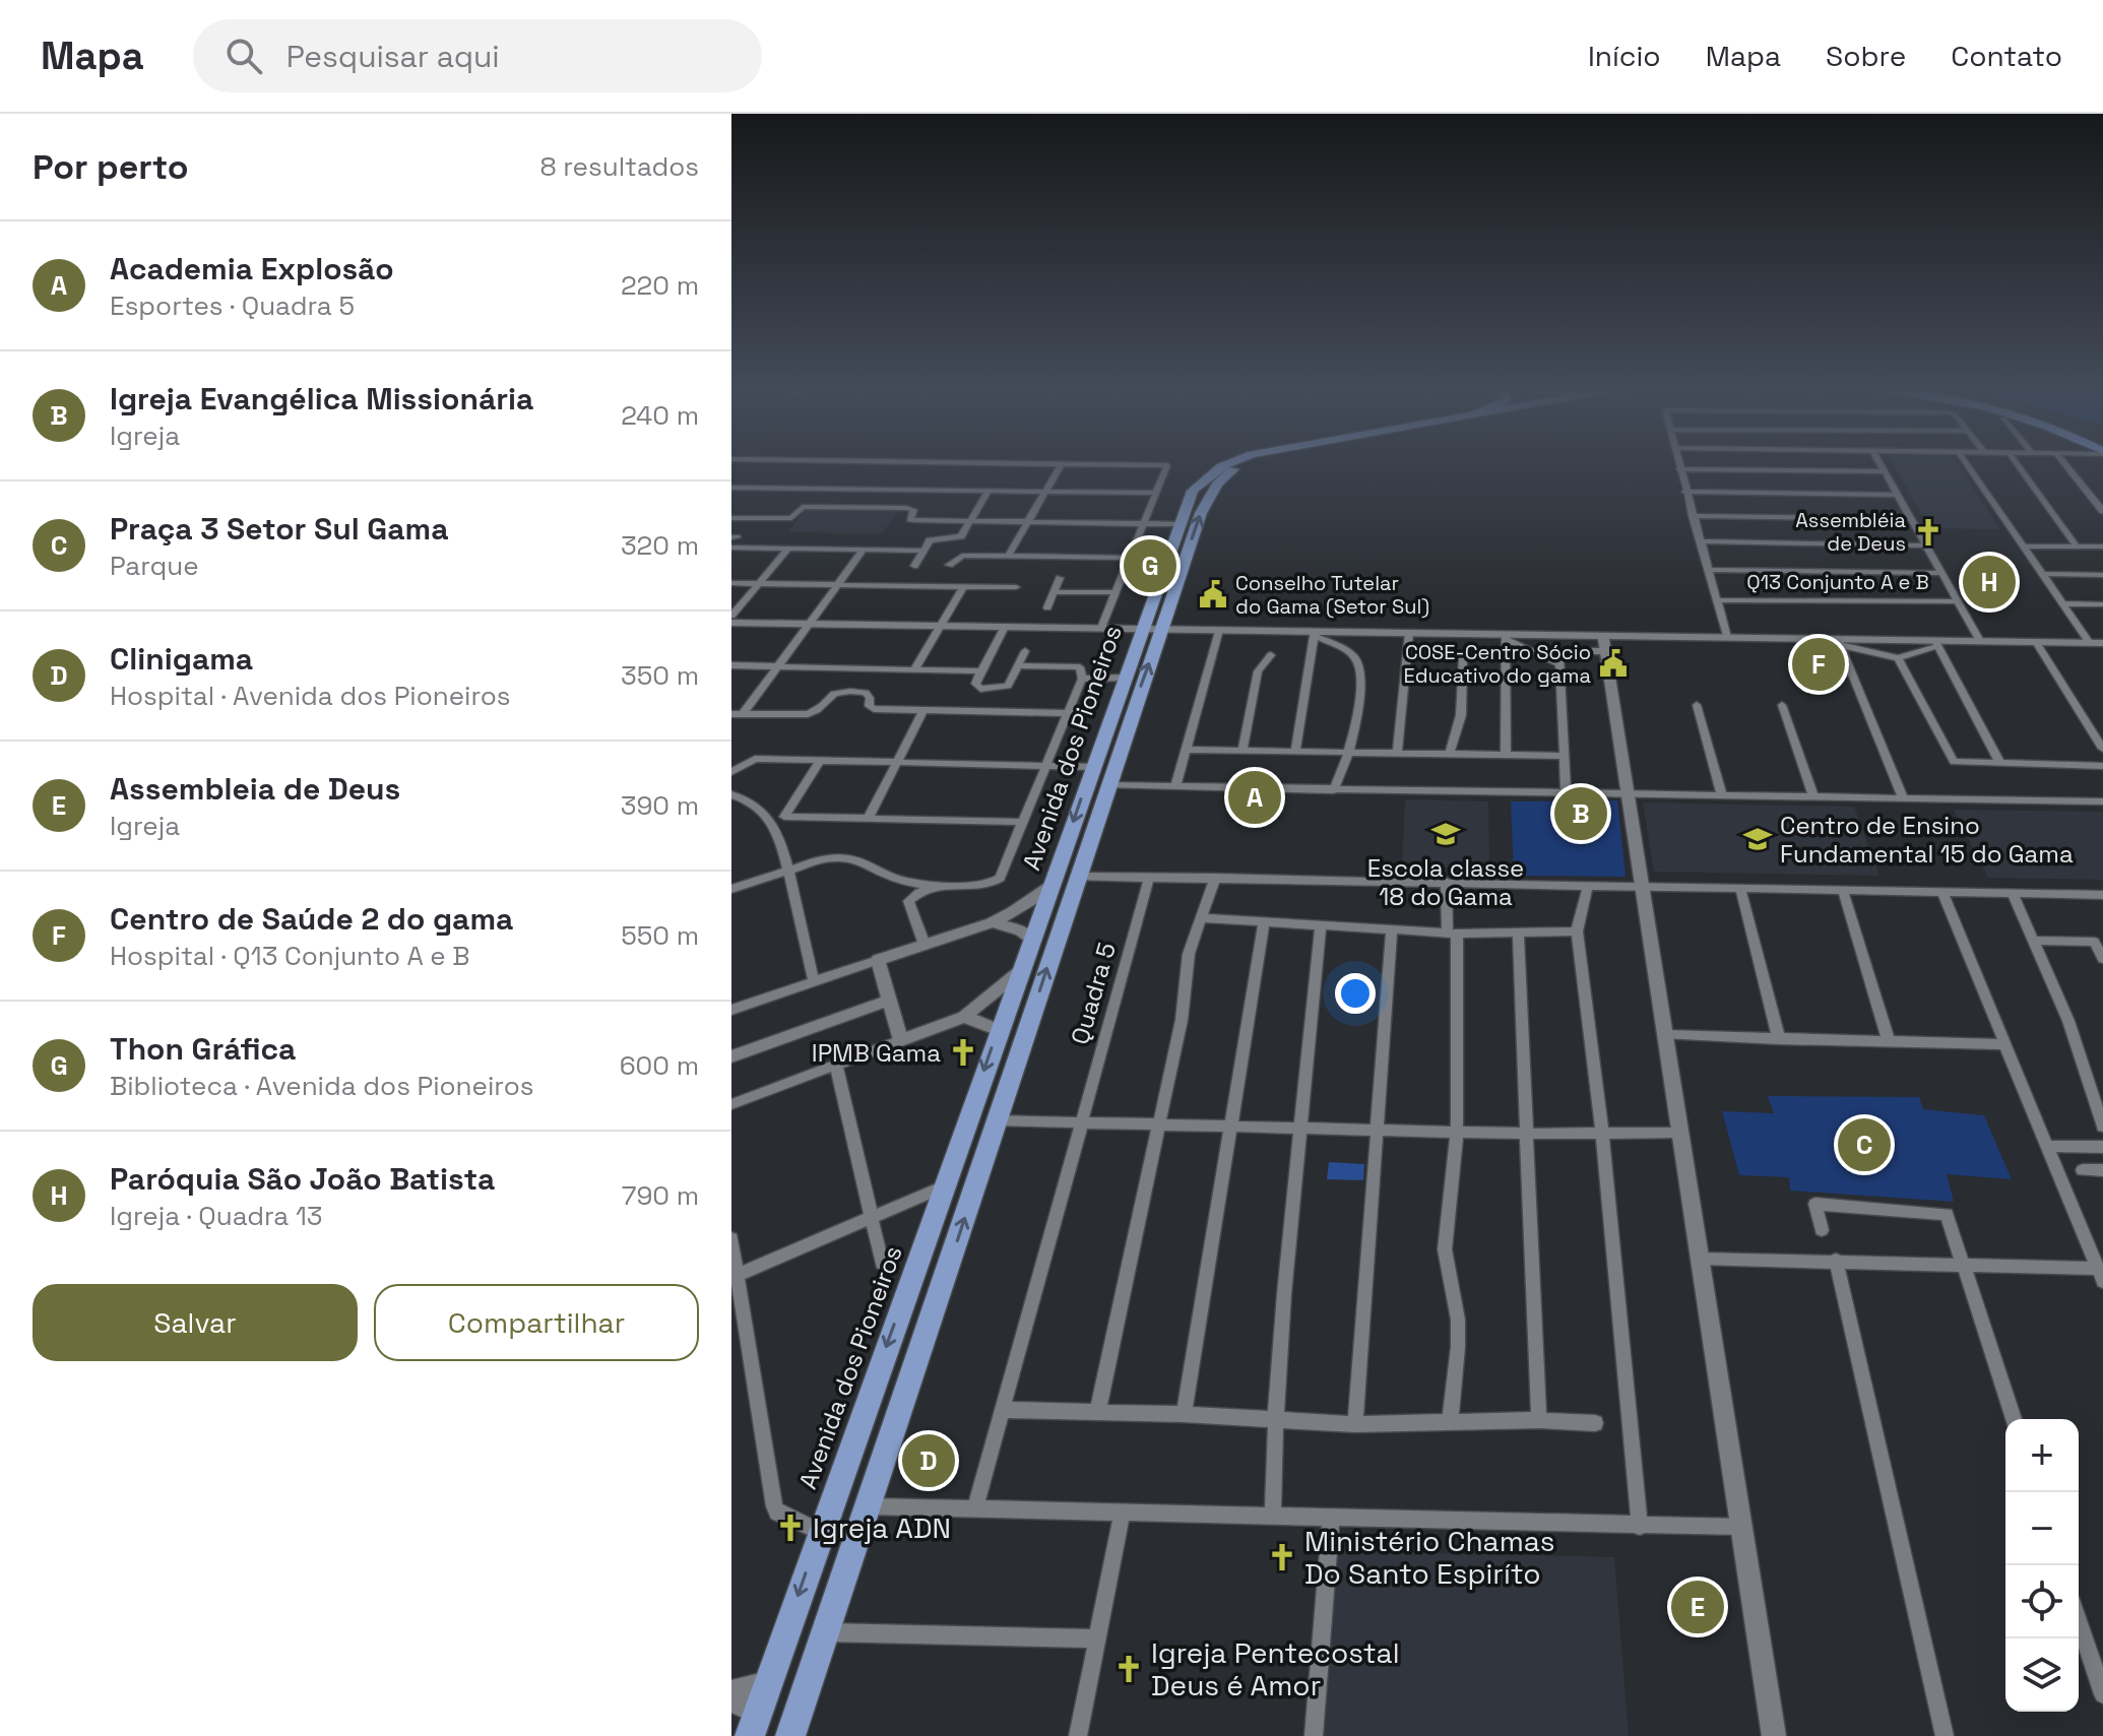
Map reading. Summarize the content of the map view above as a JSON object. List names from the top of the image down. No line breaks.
{"streets":{"main road":["Avenida dos Pioneiros"],"street":["Q13 Conjunto A e B","Quadra 5"]},"places":{"church":["Assembléia de Deus","IPMB Gama","Igreja ADN","Ministério Chamas Do Santo Espiríto","Igreja Pentecostal Deus é Amor"],"public building":["Conselho Tutelar do Gama (Setor Sul)","COSE-Centro Sócio Educativo do gama"],"school or university":["Escola classe 18 do Gama","Centro de Ensino Fundamental 15 do Gama"]},"page":{"header":"Mapa","search":"Pesquisar aqui","nav":["Início","Mapa","Sobre","Contato"],"heading":["Por perto","8 resultados"],"list":[{"mark":"A","name":"Academia Explosão","note":"Esportes · Quadra 5","value":"220 m"},{"mark":"B","name":"Igreja Evangélica Missionária","note":"Igreja","value":"240 m"},{"mark":"C","name":"Praça 3 Setor Sul Gama","note":"Parque","value":"320 m"},{"mark":"D","name":"Clinigama","note":"Hospital · Avenida dos Pioneiros","value":"350 m"},{"mark":"E","name":"Assembleia de Deus","note":"Igreja","value":"390 m"},{"mark":"F","name":"Centro de Saúde 2 do gama","note":"Hospital · Q13 Conjunto A e B","value":"550 m"},{"mark":"G","name":"Thon Gráfica","note":"Biblioteca · Avenida dos Pioneiros","value":"600 m"},{"mark":"H","name":"Paróquia São João Batista","note":"Igreja · Quadra 13","value":"790 m"}],"pins":["G","H","F","A","B","C","D","E"],"buttons":["Salvar","Compartilhar"],"map_buttons":["+","−"]}}
